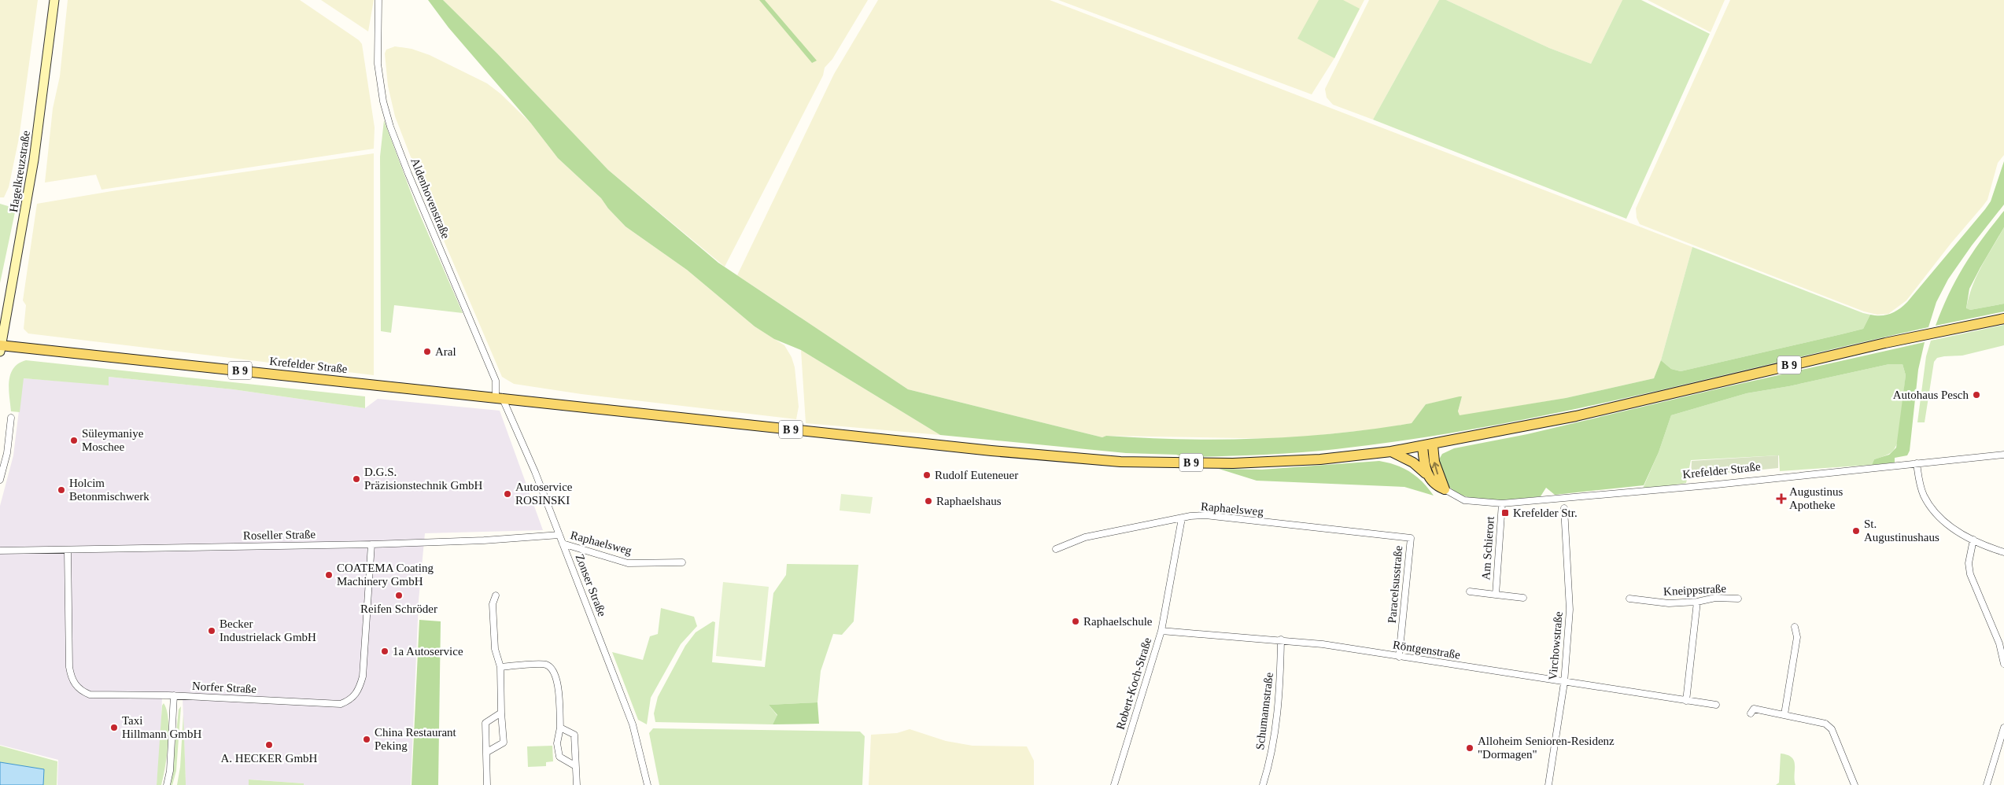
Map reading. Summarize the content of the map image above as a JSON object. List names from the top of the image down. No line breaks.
{"streets":{"main road":["Krefelder Straße","B 9"],"street":["Hagelkreuzstraße","Aldenhovenstraße","Raphaelsweg","Roseller Straße","Am Schierort","Paracelsusstraße","Zonser Straße","Kneippstraße","Virchowstraße","Röntgenstraße","Robert-Koch-Straße","Norfer Straße","Schumannstraße"]},"crossings":[["Hagelkreuzstraße","Krefelder Straße"],["Aldenhovenstraße","Krefelder Straße"],["Aldenhovenstraße","Zonser Straße"],["Krefelder Straße","B 9"],["Krefelder Straße","Am Schierort"],["Krefelder Straße","Zonser Straße"],["Raphaelsweg","Paracelsusstraße"],["Raphaelsweg","Zonser Straße"],["Raphaelsweg","Robert-Koch-Straße"],["Roseller Straße","Zonser Straße"],["Roseller Straße","Norfer Straße"],["Paracelsusstraße","Röntgenstraße"],["Virchowstraße","Röntgenstraße"],["Röntgenstraße","Robert-Koch-Straße"],["Röntgenstraße","Schumannstraße"]],"places":{"other":["Aral","Autohaus Pesch","Süleymaniye Moschee","Rudolf Euteneuer","D.G.S. Präzisionstechnik GmbH","Holcim Betonmischwerk","Autoservice ROSINSKI","Raphaelshaus","St. Augustinushaus","COATEMA Coating Machinery GmbH","Reifen Schröder","Raphaelschule","Becker Industrielack GmbH","1a Autoservice","Taxi Hillmann GmbH","China Restaurant Peking","A. HECKER GmbH","Alloheim Senioren-Residenz \"Dormagen\""],"health":["Augustinus Apotheke"],"transit":["Krefelder Str."]}}
